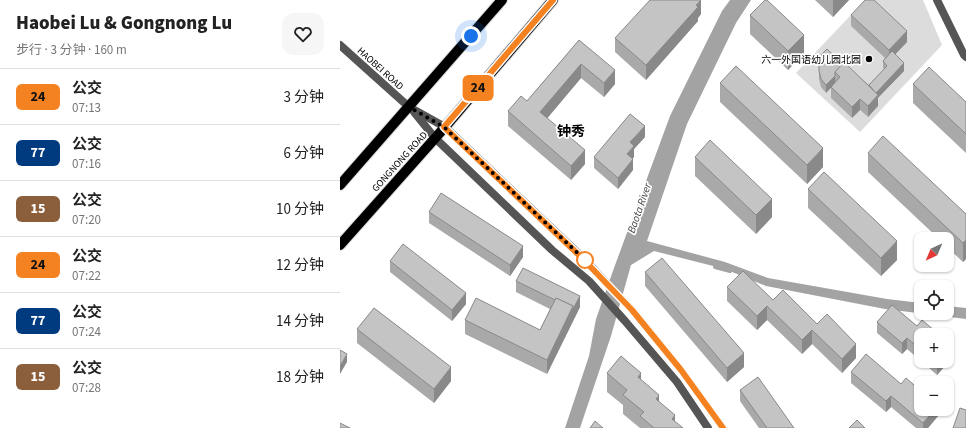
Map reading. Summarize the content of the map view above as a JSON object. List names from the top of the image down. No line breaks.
{"streets":{"main road":["GONGNONG ROAD"],"street":["HAOBEI ROAD"]},"crossings":[["HAOBEI ROAD","GONGNONG ROAD"]],"districts":["钟秀"],"water":["Baota River"],"places":["六一外国语幼儿园北园"],"lines":["bus line 24"],"north":"bottom left","page":{"heading":["Haobei Lu & Gongnong Lu","步行 · 3 分钟 · 160 m"],"on_map":"24","list":[{"mark":"24","name":"公交","note":"07:13","value":"3 分钟"},{"mark":"77","name":"公交","note":"07:16","value":"6 分钟"},{"mark":"15","name":"公交","note":"07:20","value":"10 分钟"},{"mark":"24","name":"公交","note":"07:22","value":"12 分钟"},{"mark":"77","name":"公交","note":"07:24","value":"14 分钟"},{"mark":"15","name":"公交","note":"07:28","value":"18 分钟"}],"map_buttons":["+","−"]}}
